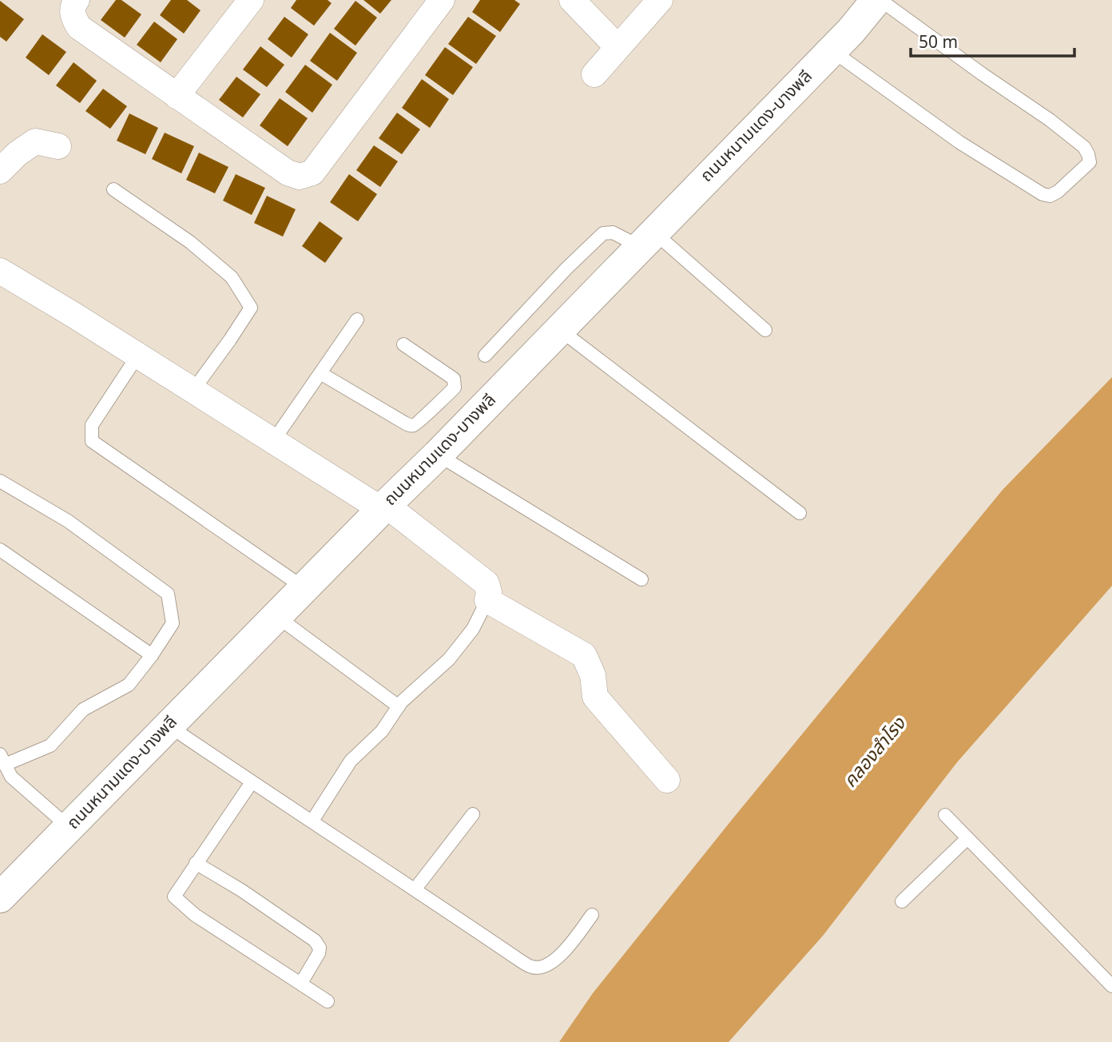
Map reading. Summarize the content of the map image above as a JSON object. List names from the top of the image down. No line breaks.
{"streets":{"main road":["ถนนหนามแดง-บางพลี"]},"water":["คลองสำโรง"],"scale_bar":"50 m"}
